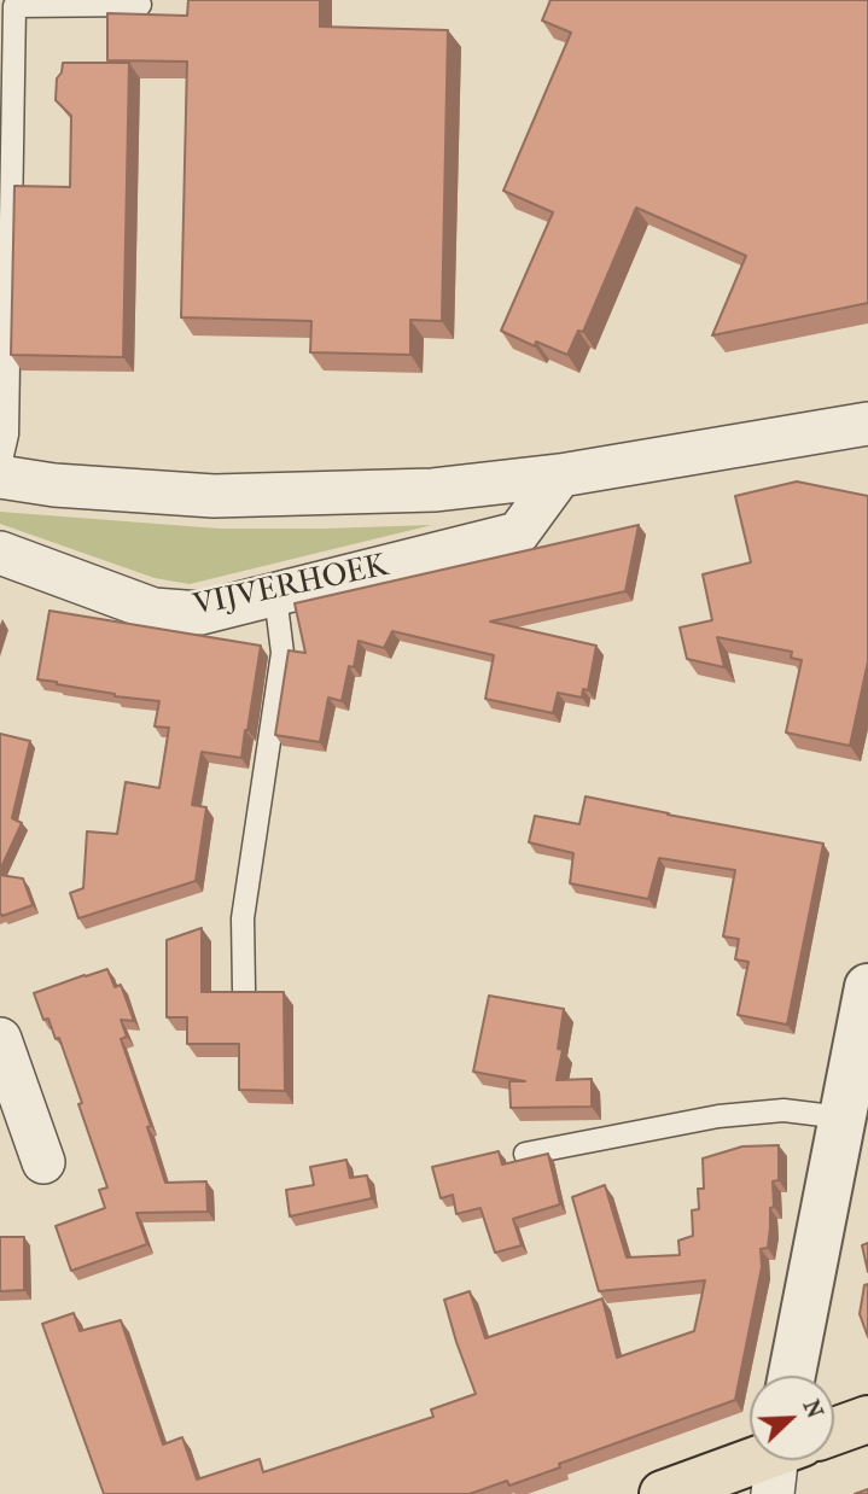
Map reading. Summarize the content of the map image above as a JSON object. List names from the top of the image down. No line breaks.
{"streets":{"street":["VIJVERHOEK"]},"north":"top right"}
